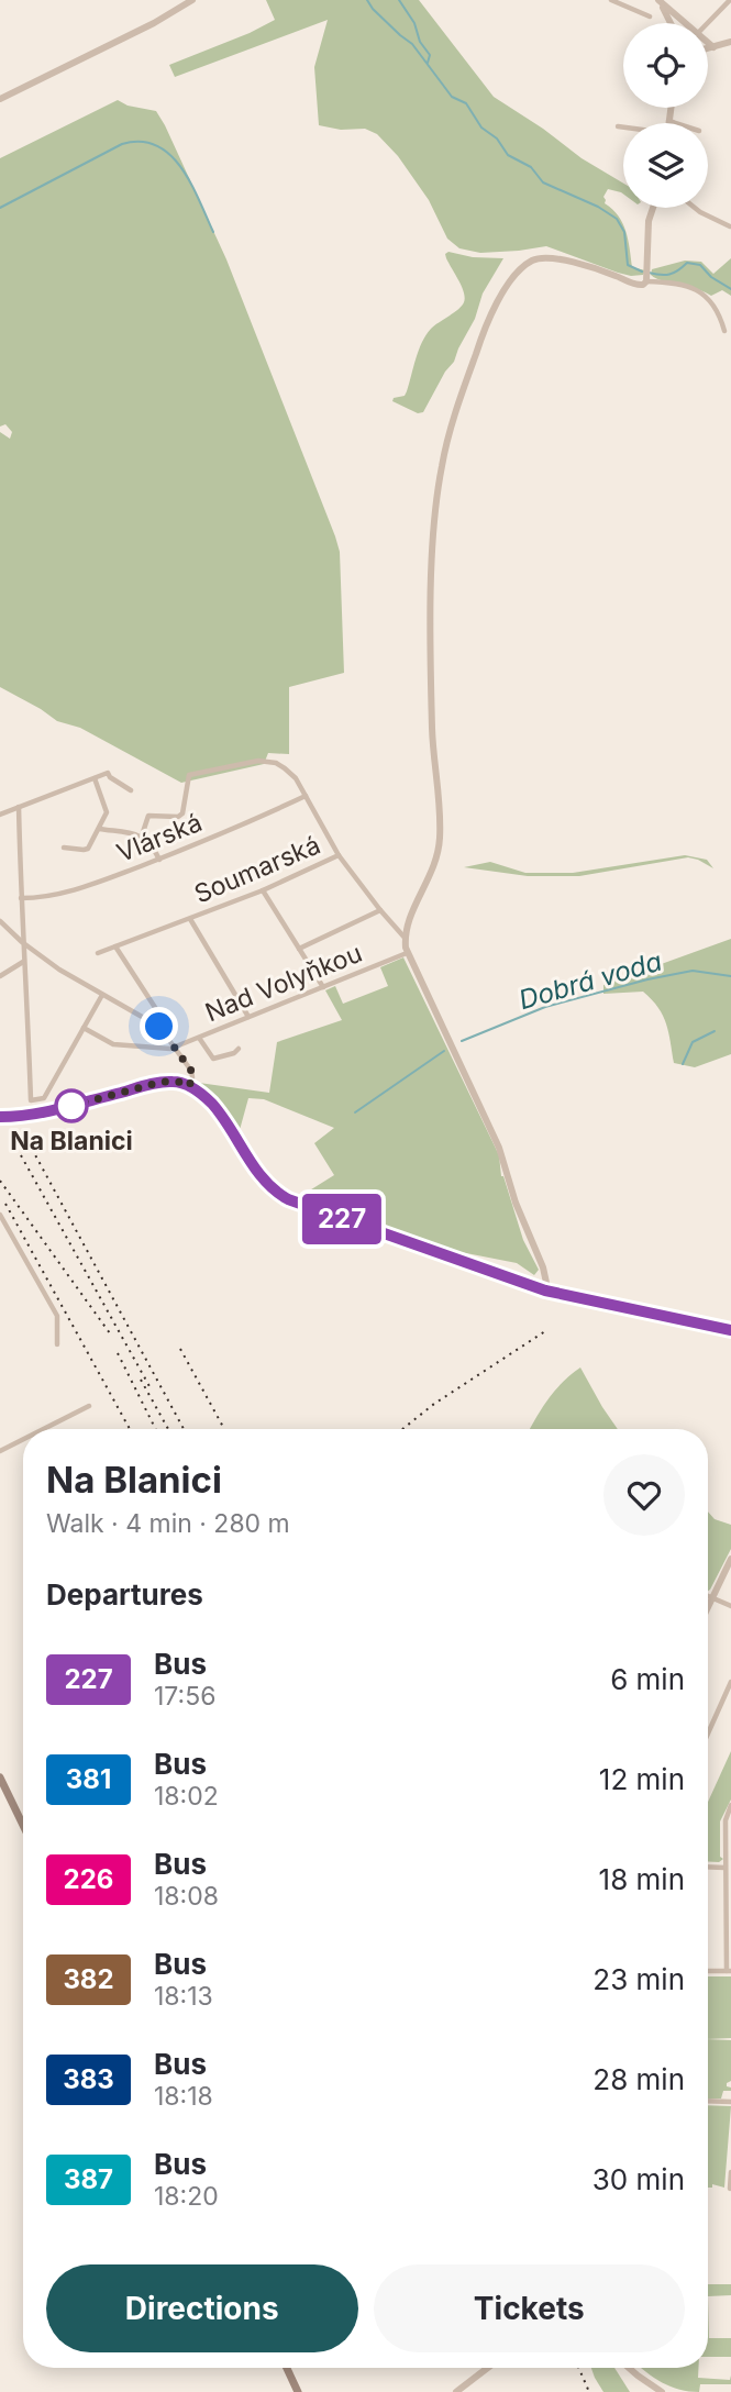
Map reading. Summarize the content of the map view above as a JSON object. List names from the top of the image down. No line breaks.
{"streets":{"street":["Vlárská","Soumarská","Nad Volyňkou"]},"water":["Dobrá voda"],"places":["Na Blanici"],"lines":["bus line 227"],"page":{"on_map":"227","heading":[["Na Blanici","Walk · 4 min · 280 m"],"Departures"],"list":[{"mark":"227","name":"Bus","note":"17:56","value":"6 min"},{"mark":"381","name":"Bus","note":"18:02","value":"12 min"},{"mark":"226","name":"Bus","note":"18:08","value":"18 min"},{"mark":"382","name":"Bus","note":"18:13","value":"23 min"},{"mark":"383","name":"Bus","note":"18:18","value":"28 min"},{"mark":"387","name":"Bus","note":"18:20","value":"30 min"}],"buttons":["Directions","Tickets"]}}
